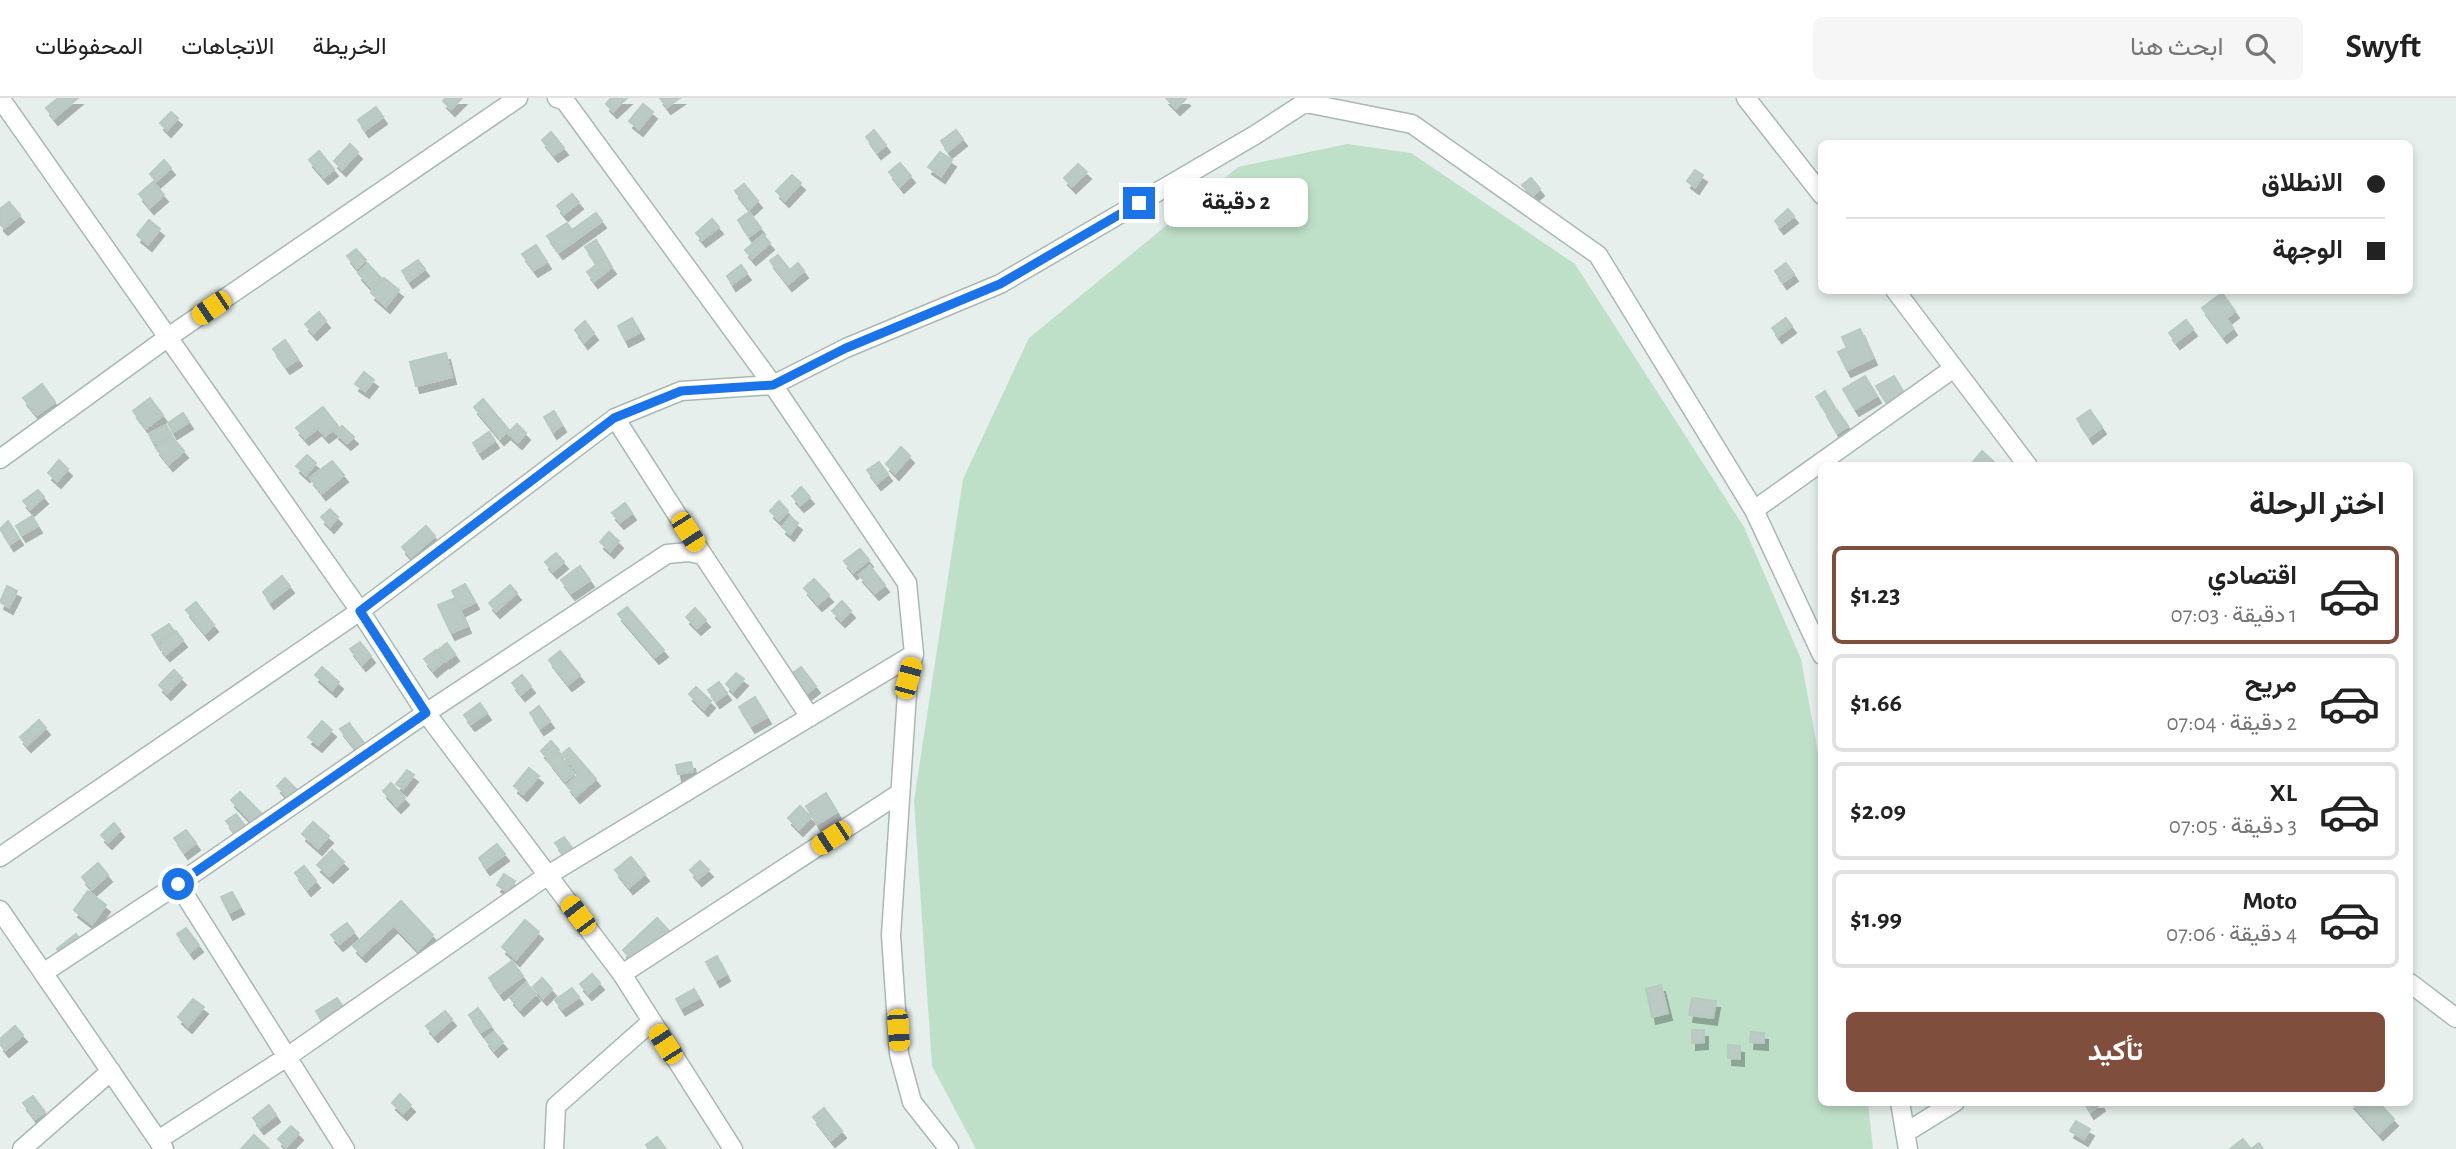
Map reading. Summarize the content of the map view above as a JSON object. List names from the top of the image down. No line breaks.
{"page":{"header":"Swyft","search":"ابحث هنا","nav":["الخريطة","الاتجاهات","المحفوظات"],"banner":["الانطلاق","الوجهة"],"bubble":"2 دقيقة","heading":"اختر الرحلة","list":[{"name":"اقتصادي","note":"1 دقيقة · 07:03","value":"$1.23"},{"name":"مريح","note":"2 دقيقة · 07:04","value":"$1.66"},{"name":"XL","note":"3 دقيقة · 07:05","value":"$2.09"},{"name":"Moto","note":"4 دقيقة · 07:06","value":"$1.99"}],"buttons":"تأكيد"}}
